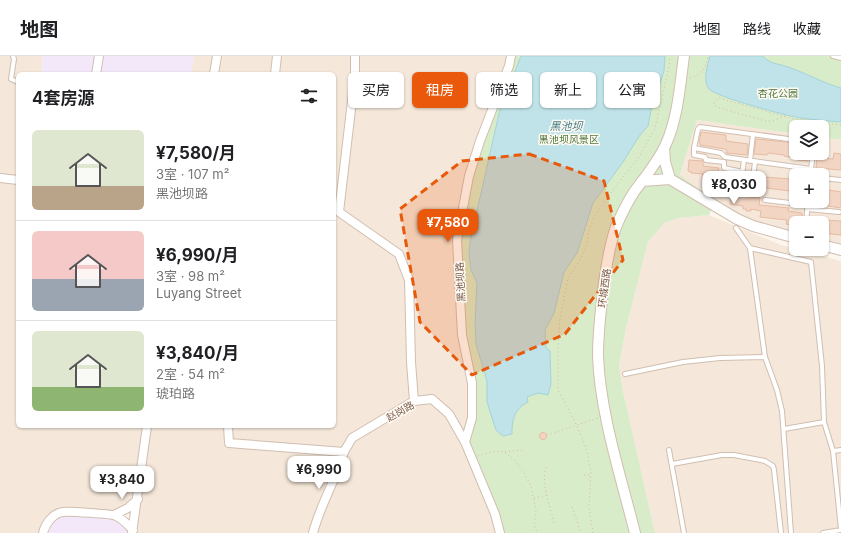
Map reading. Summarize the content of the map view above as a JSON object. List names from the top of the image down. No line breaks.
{"streets":{"street":["黑池坝路","环城西路","赵岗路"]},"crossings":[["黑池坝路","赵岗路"]],"water":["黑池坝"],"parks":["杏花公园","黑池坝风景区"],"page":{"header":"地图","nav":["地图","路线","收藏"],"chip":["买房","租房","筛选","新上","公寓"],"heading":"4套房源","map_buttons":["+","−"],"list":[{"name":"¥7,580/月","note":"3室 · 107 m² · 黑池坝路"},{"name":"¥6,990/月","note":"3室 · 98 m² · Luyang Street"},{"name":"¥3,840/月","note":"2室 · 54 m² · 琥珀路"}],"price":["¥8,030","¥7,580","¥6,990","¥3,840"]}}
